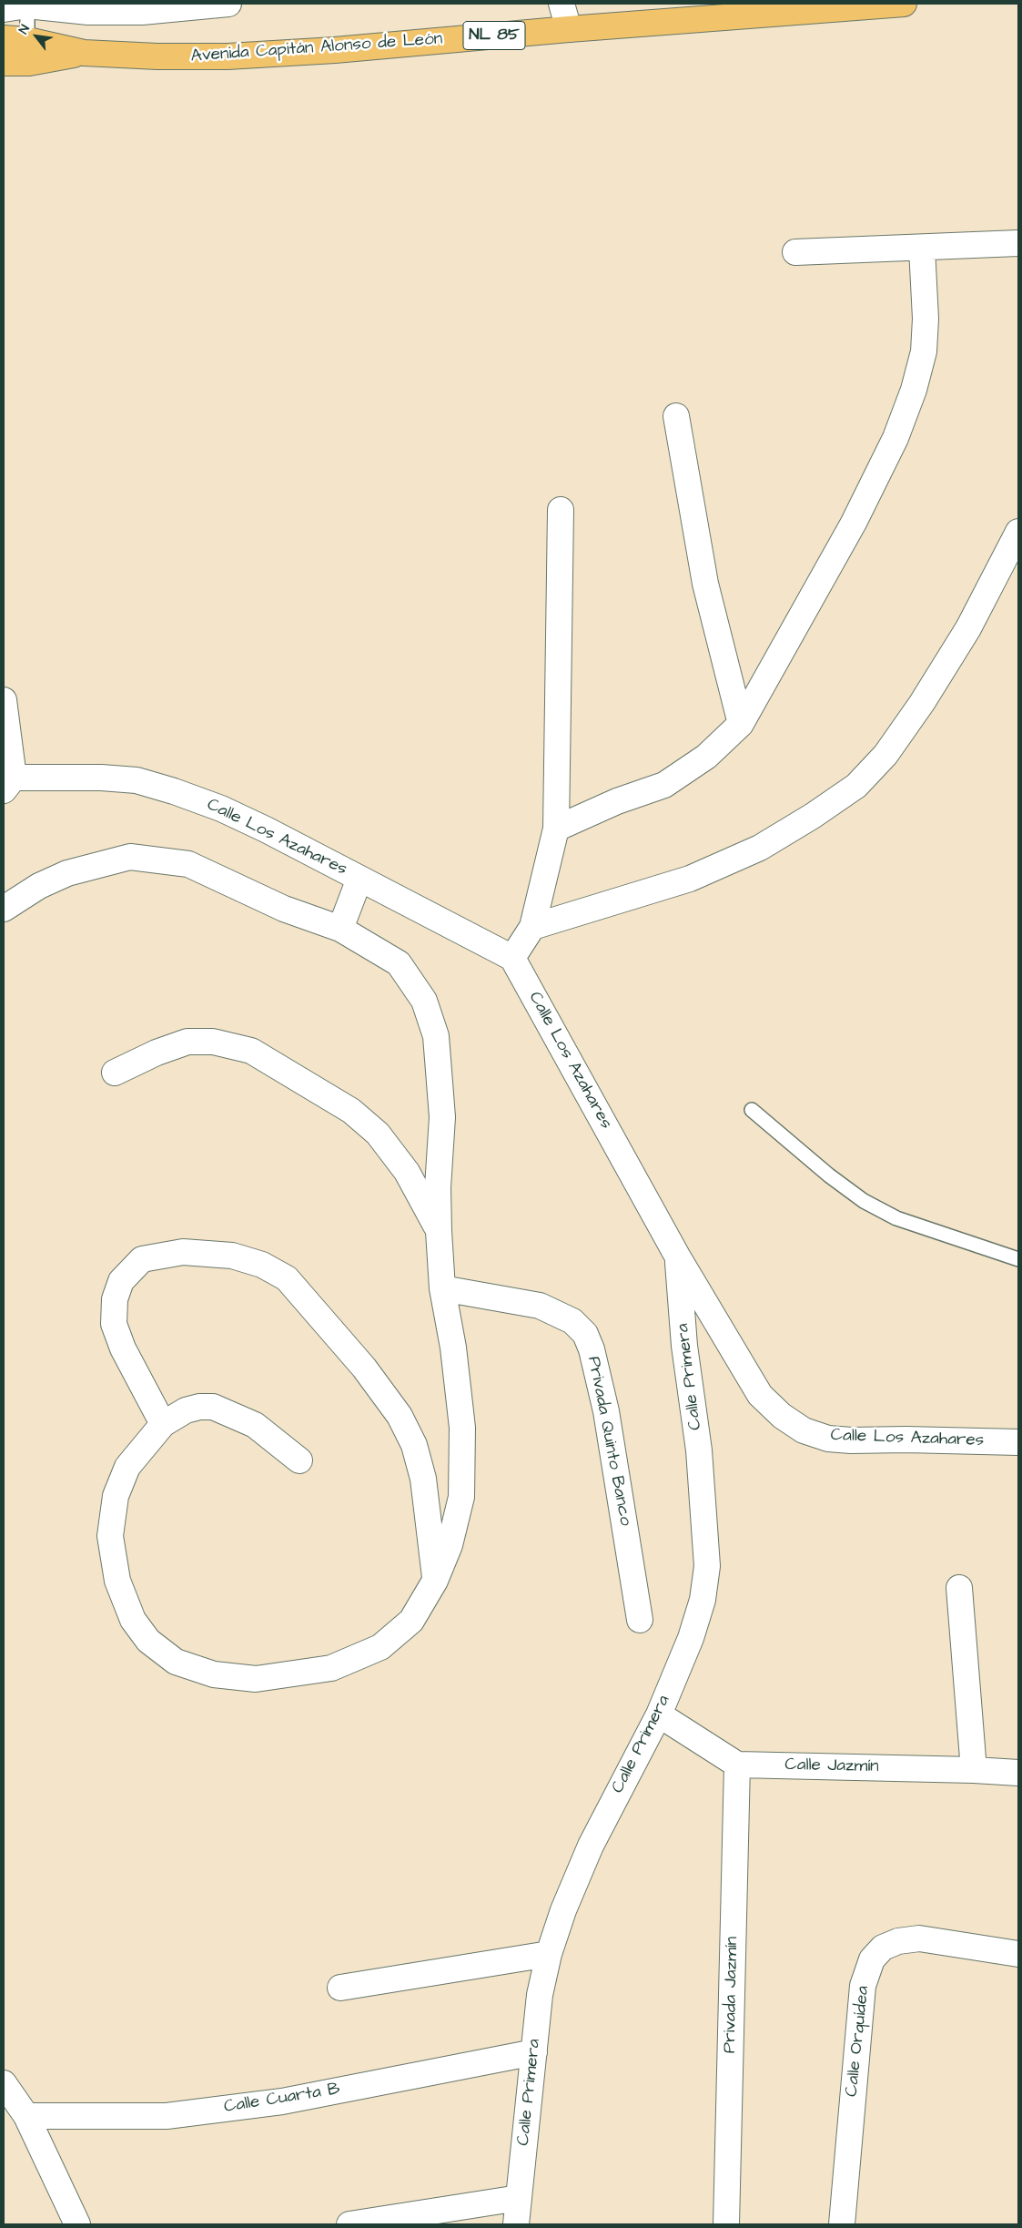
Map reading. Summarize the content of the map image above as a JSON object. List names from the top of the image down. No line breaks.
{"streets":{"main road":["NL 85","Avenida Capitán Alonso de León"],"street":["Calle Los Azahares","Calle Primera","Privada Quinto Banco","Calle Jazmín","Privada Jazmín","Calle Orquídea","Calle Cuarta B"]},"crossings":[["Calle Los Azahares","Calle Primera"],["Calle Primera","Calle Cuarta B"],["Calle Jazmín","Privada Jazmín"]],"north":"top left"}
